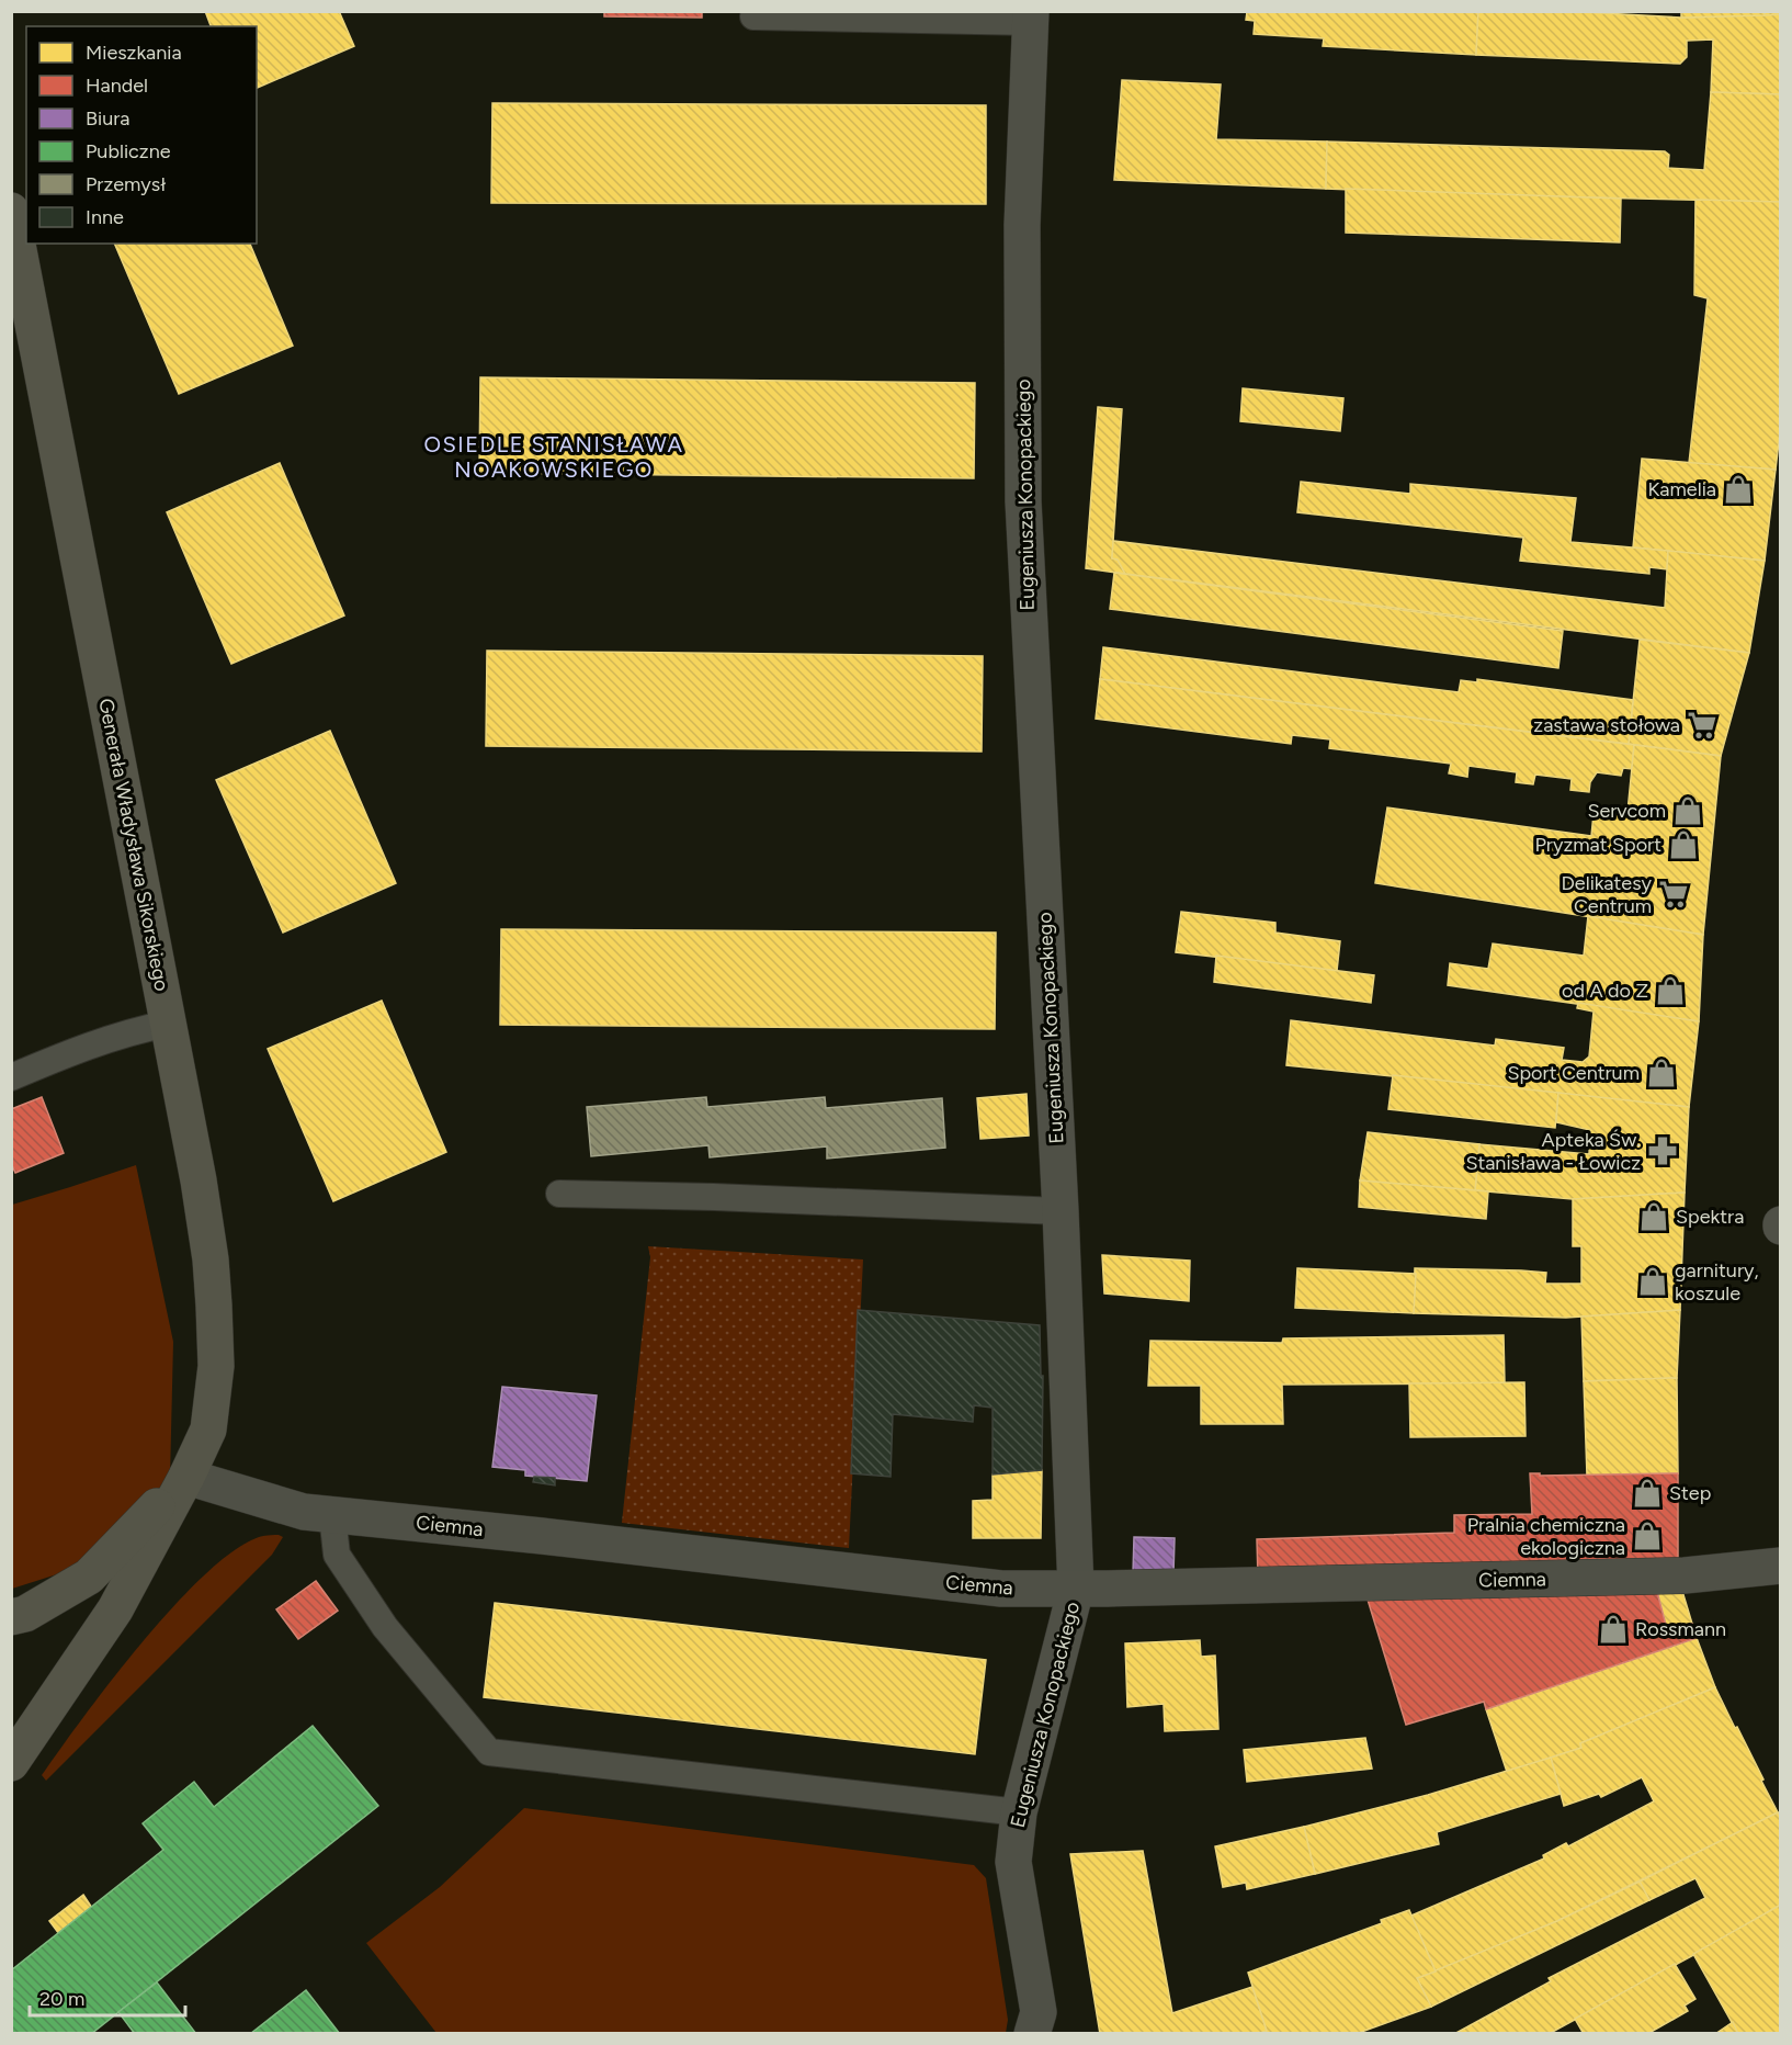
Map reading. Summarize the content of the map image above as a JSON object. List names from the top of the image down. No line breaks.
{"streets":{"street":["Eugeniusza Konopackiego","Generała Władysława Sikorskiego","Ciemna"]},"crossings":[["Eugeniusza Konopackiego","Ciemna"],["Generała Władysława Sikorskiego","Ciemna"]],"districts":["OSIEDLE STANISŁAWA NOAKOWSKIEGO"],"places":{"shop":["Kamelia","Servcom","Pryzmat Sport","od A do Z","Sport Centrum","Spektra","garnitury, koszule","Step","Pralnia chemiczna ekologiczna","Rossmann"],"supermarket":["zastawa stołowa","Delikatesy Centrum"],"pharmacy":["Apteka Św. Stanisława - Łowicz"]},"legend":["Mieszkania","Handel","Biura","Publiczne","Przemysł","Inne"],"scale_bar":"20 m"}
